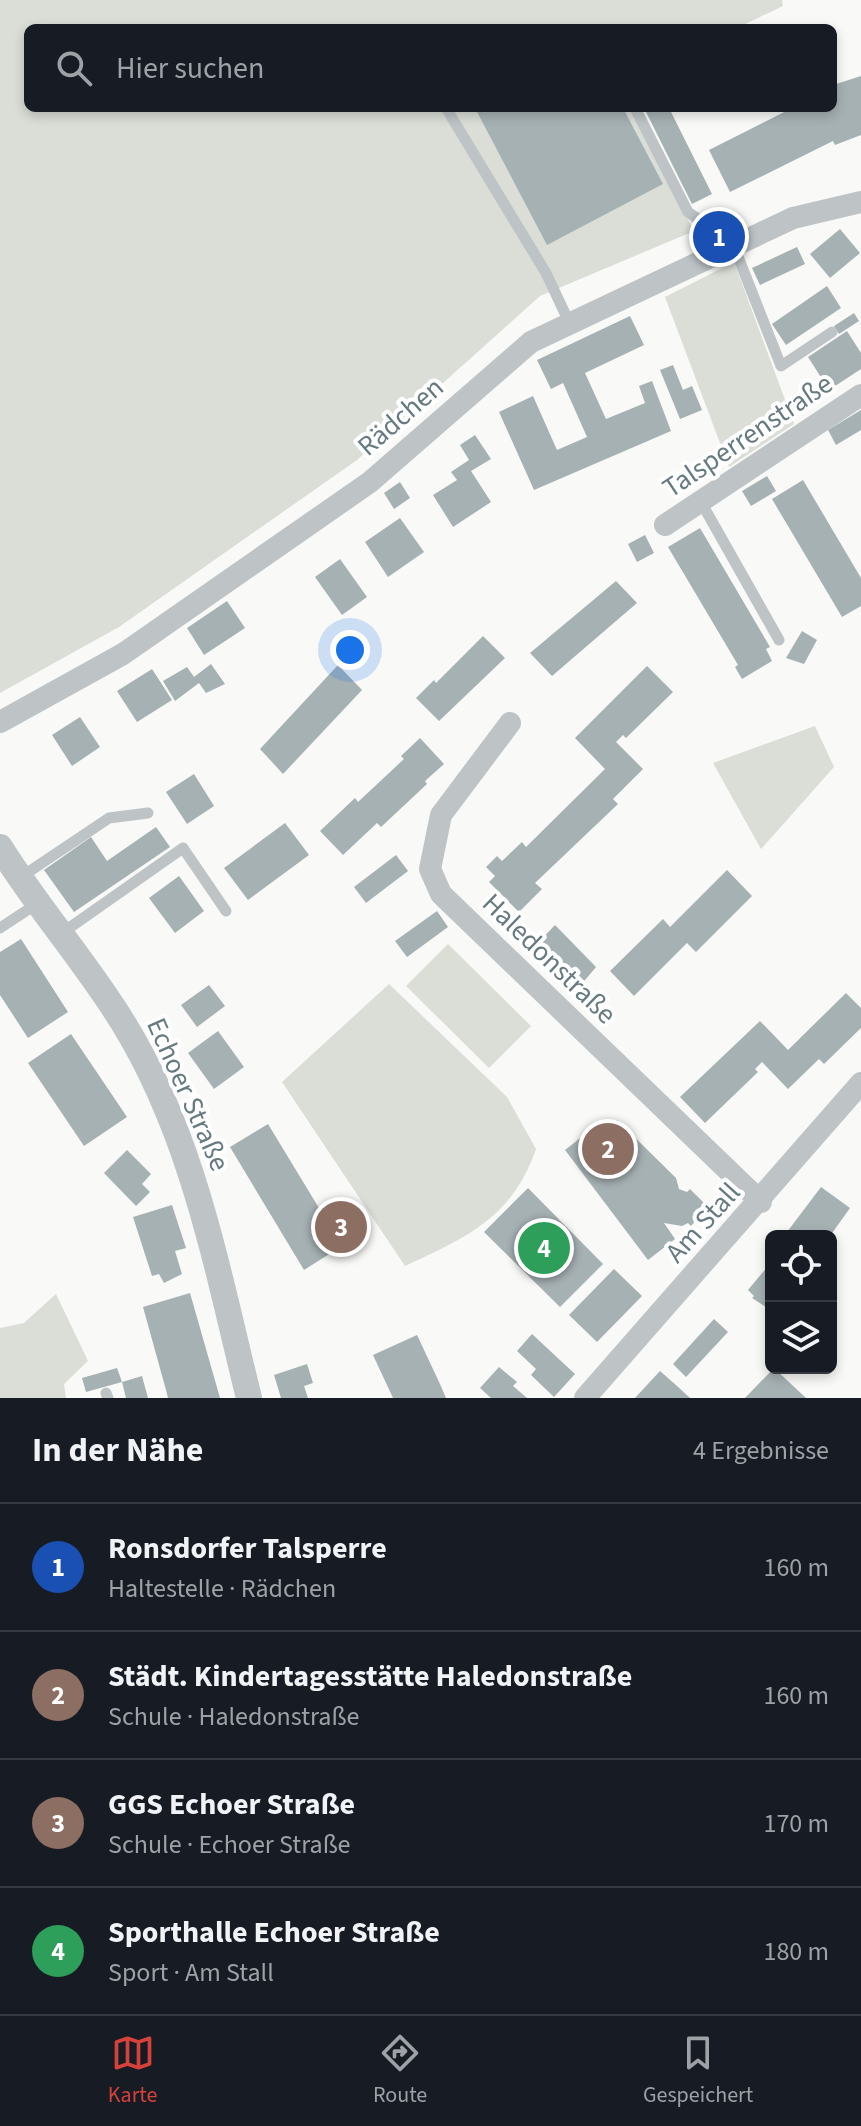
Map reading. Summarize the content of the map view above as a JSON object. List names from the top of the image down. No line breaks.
{"streets":{"street":["Rädchen","Talsperrenstraße","Haledonstraße","Echoer Straße","Am Stall"]},"crossings":[["Haledonstraße","Am Stall"]],"page":{"search":"Hier suchen","pins":["1","2","3","4"],"heading":["In der Nähe","4 Ergebnisse"],"list":[{"mark":"1","name":"Ronsdorfer Talsperre","note":"Haltestelle · Rädchen","value":"160 m"},{"mark":"2","name":"Städt. Kindertagesstätte Haledonstraße","note":"Schule · Haledonstraße","value":"160 m"},{"mark":"3","name":"GGS Echoer Straße","note":"Schule · Echoer Straße","value":"170 m"},{"mark":"4","name":"Sporthalle Echoer Straße","note":"Sport · Am Stall","value":"180 m"}],"nav":["Karte","Route","Gespeichert"]}}
